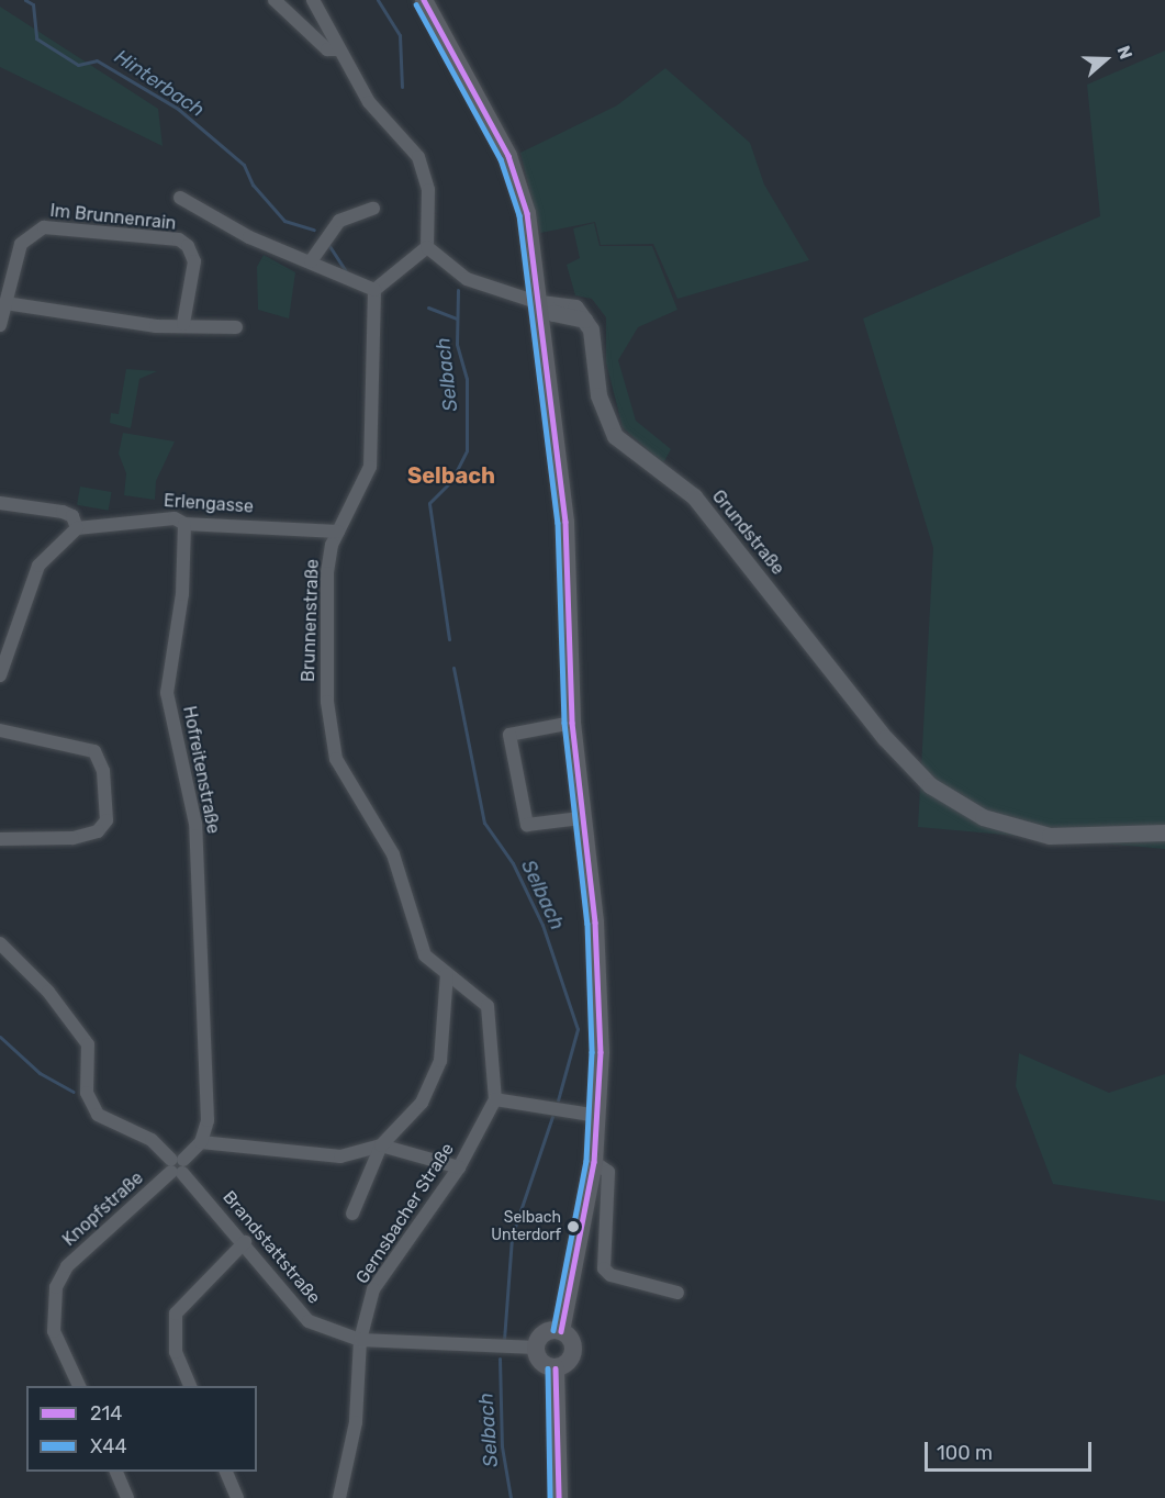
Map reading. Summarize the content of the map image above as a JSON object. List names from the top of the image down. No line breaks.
{"streets":{"street":["Im Brunnenrain","Erlengasse","Grundstraße","Brunnenstraße","Hofreitenstraße","Knopfstraße","Gernsbacher Straße","Brandstattstraße"]},"crossings":[["Erlengasse","Brunnenstraße"],["Erlengasse","Hofreitenstraße"],["Knopfstraße","Brandstattstraße"],["Gernsbacher Straße","Brandstattstraße"]],"districts":["Selbach"],"water":["Hinterbach","Selbach"],"places":["Selbach Unterdorf"],"lines":["transit line 214","transit line X44"],"legend":["214","X44"],"scale_bar":"100 m","north":"right"}
